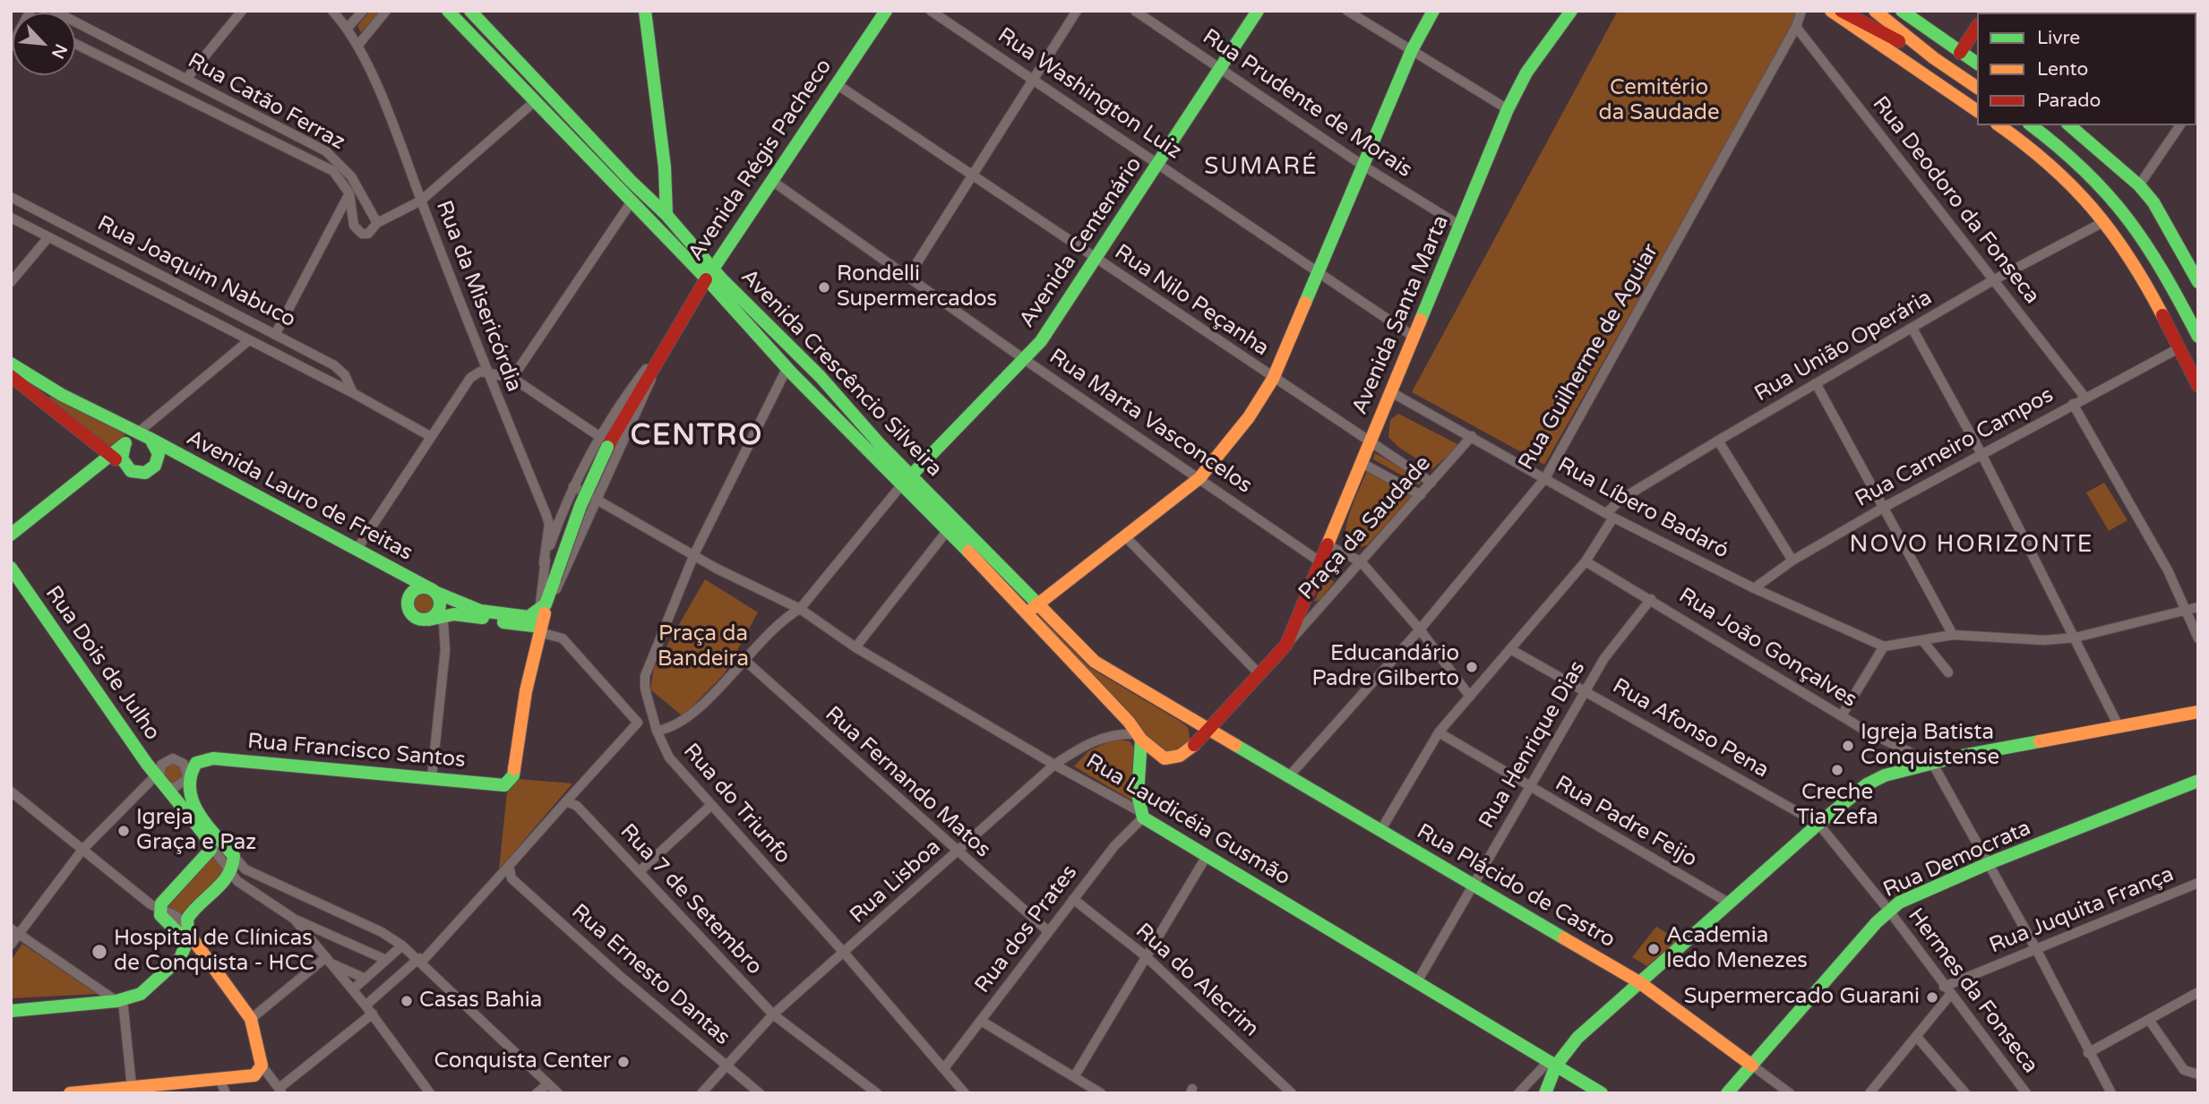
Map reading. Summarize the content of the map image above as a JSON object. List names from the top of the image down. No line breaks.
{"streets":{"main road":["Avenida Régis Pacheco","Avenida Centenário","Avenida Santa Marta","Avenida Crescêncio Silveira","Avenida Lauro de Freitas","Rua Dois de Julho","Rua Francisco Santos","Rua Laudicéia Gusmão","Rua Democrata","Rua Plácido de Castro"],"street":["Rua Washington Luiz","Rua Catão Ferraz","Rua Prudente de Morais","Rua Deodoro da Fonseca","Rua Joaquim Nabuco","Rua da Misericórdia","Rua Nilo Peçanha","Rua União Operária","Rua Guilherme de Aguiar","Rua Marta Vasconcelos","Rua Carneiro Campos","Rua Líbero Badaró","Praça da Saudade","Rua João Gonçalves","Rua Afonso Pena","Rua Henrique Dias","Rua Fernando Matos","Rua do Triunfo","Rua Padre Feijo","Rua Lisboa","Rua 7 de Setembro","Rua Juquita França","Rua dos Prates","Rua Ernesto Dantas","Rua do Alecrim","Hermes da Fonseca"]},"crossings":[["Rua Washington Luiz","Avenida Centenário"],["Rua Washington Luiz","Avenida Santa Marta"],["Rua Prudente de Morais","Avenida Centenário"],["Rua Prudente de Morais","Avenida Santa Marta"],["Avenida Régis Pacheco","Rua da Misericórdia"],["Avenida Régis Pacheco","Rua Nilo Peçanha"],["Avenida Régis Pacheco","Avenida Crescêncio Silveira"],["Avenida Régis Pacheco","Rua Marta Vasconcelos"],["Avenida Régis Pacheco","Avenida Lauro de Freitas"],["Rua Deodoro da Fonseca","Rua União Operária"],["Rua Deodoro da Fonseca","Rua Guilherme de Aguiar"],["Rua Deodoro da Fonseca","Rua Carneiro Campos"],["Avenida Centenário","Rua Nilo Peçanha"],["Avenida Centenário","Avenida Crescêncio Silveira"],["Avenida Centenário","Rua Marta Vasconcelos"],["Rua Nilo Peçanha","Avenida Santa Marta"],["Rua Nilo Peçanha","Praça da Saudade"],["Avenida Santa Marta","Avenida Crescêncio Silveira"],["Avenida Santa Marta","Rua Marta Vasconcelos"],["Avenida Santa Marta","Rua Líbero Badaró"],["Avenida Santa Marta","Praça da Saudade"],["Avenida Santa Marta","Rua Plácido de Castro"],["Rua União Operária","Rua Líbero Badaró"],["Rua União Operária","Rua João Gonçalves"],["Rua União Operária","Rua Afonso Pena"],["Rua União Operária","Rua Padre Feijo"],["Rua União Operária","Rua Plácido de Castro"],["Rua Guilherme de Aguiar","Rua Líbero Badaró"],["Rua Guilherme de Aguiar","Rua Plácido de Castro"],["Avenida Crescêncio Silveira","Rua do Triunfo"],["Avenida Crescêncio Silveira","Rua Lisboa"],["Avenida Crescêncio Silveira","Rua Plácido de Castro"],["Rua Carneiro Campos","Rua Líbero Badaró"],["Rua Líbero Badaró","Praça da Saudade"],["Rua João Gonçalves","Rua Henrique Dias"],["Rua Dois de Julho","Rua Francisco Santos"],["Rua Afonso Pena","Rua Henrique Dias"],["Rua Afonso Pena","Hermes da Fonseca"],["Rua Henrique Dias","Rua Laudicéia Gusmão"],["Rua Henrique Dias","Rua Padre Feijo"],["Rua Henrique Dias","Rua Plácido de Castro"],["Rua Fernando Matos","Rua Lisboa"],["Rua Fernando Matos","Rua dos Prates"],["Rua do Triunfo","Rua Laudicéia Gusmão"],["Rua do Triunfo","Rua Lisboa"],["Rua do Triunfo","Rua dos Prates"],["Rua Laudicéia Gusmão","Rua Lisboa"],["Rua Laudicéia Gusmão","Rua dos Prates"],["Rua Democrata","Rua Plácido de Castro"],["Rua Democrata","Hermes da Fonseca"],["Rua Lisboa","Rua 7 de Setembro"],["Rua Lisboa","Rua Ernesto Dantas"],["Rua Juquita França","Hermes da Fonseca"],["Rua dos Prates","Rua do Alecrim"]],"districts":["SUMARÉ","CENTRO","NOVO HORIZONTE"],"parks":["Cemitério da Saudade","Praça da Bandeira"],"places":["Rondelli Supermercados","Educandário Padre Gilberto","Igreja Batista Conquistense","Creche Tia Zefa","Igreja Graça e Paz","Academia Iedo Menezes","Hospital de Clínicas de Conquista - HCC","Supermercado Guarani","Casas Bahia","Conquista Center"],"legend":["Livre","Lento","Parado"],"north":"bottom right"}
